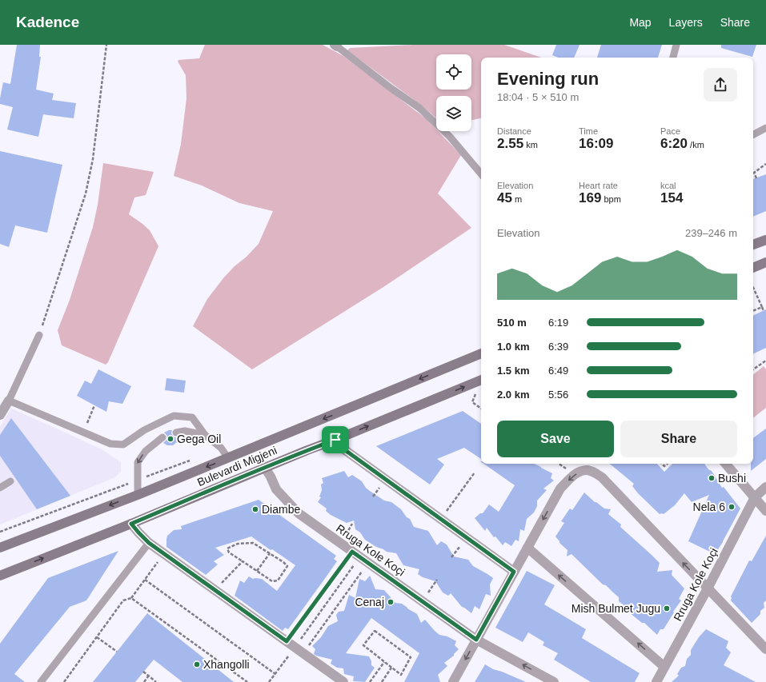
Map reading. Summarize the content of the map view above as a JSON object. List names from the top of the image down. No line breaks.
{"streets":{"main road":["Bulevardi Migjeni"],"street":["Rruga Kole Koçi"]},"crossings":[["Bulevardi Migjeni","Rruga Kole Koçi"]],"places":["Gega Oil","Bushi","Nela 6","Diambe","Cenaj","Mish Bulmet Jugu","Xhangolli"],"page":{"header":"Kadence","nav":["Map","Layers","Share"],"heading":["Evening run","18:04 · 5 × 510 m"],"stats":[["Distance","2.55 km"],["Time","16:09"],["Pace","6:20 /km"],["Elevation","45 m"],["Heart rate","169 bpm"],["kcal","154"]],"chart":["Elevation","239–246 m"],"list":[{"name":"510 m","note":"6:19"},{"name":"1.0 km","note":"6:39"},{"name":"1.5 km","note":"6:49"},{"name":"2.0 km","note":"5:56"}],"buttons":["Save","Share"]}}
